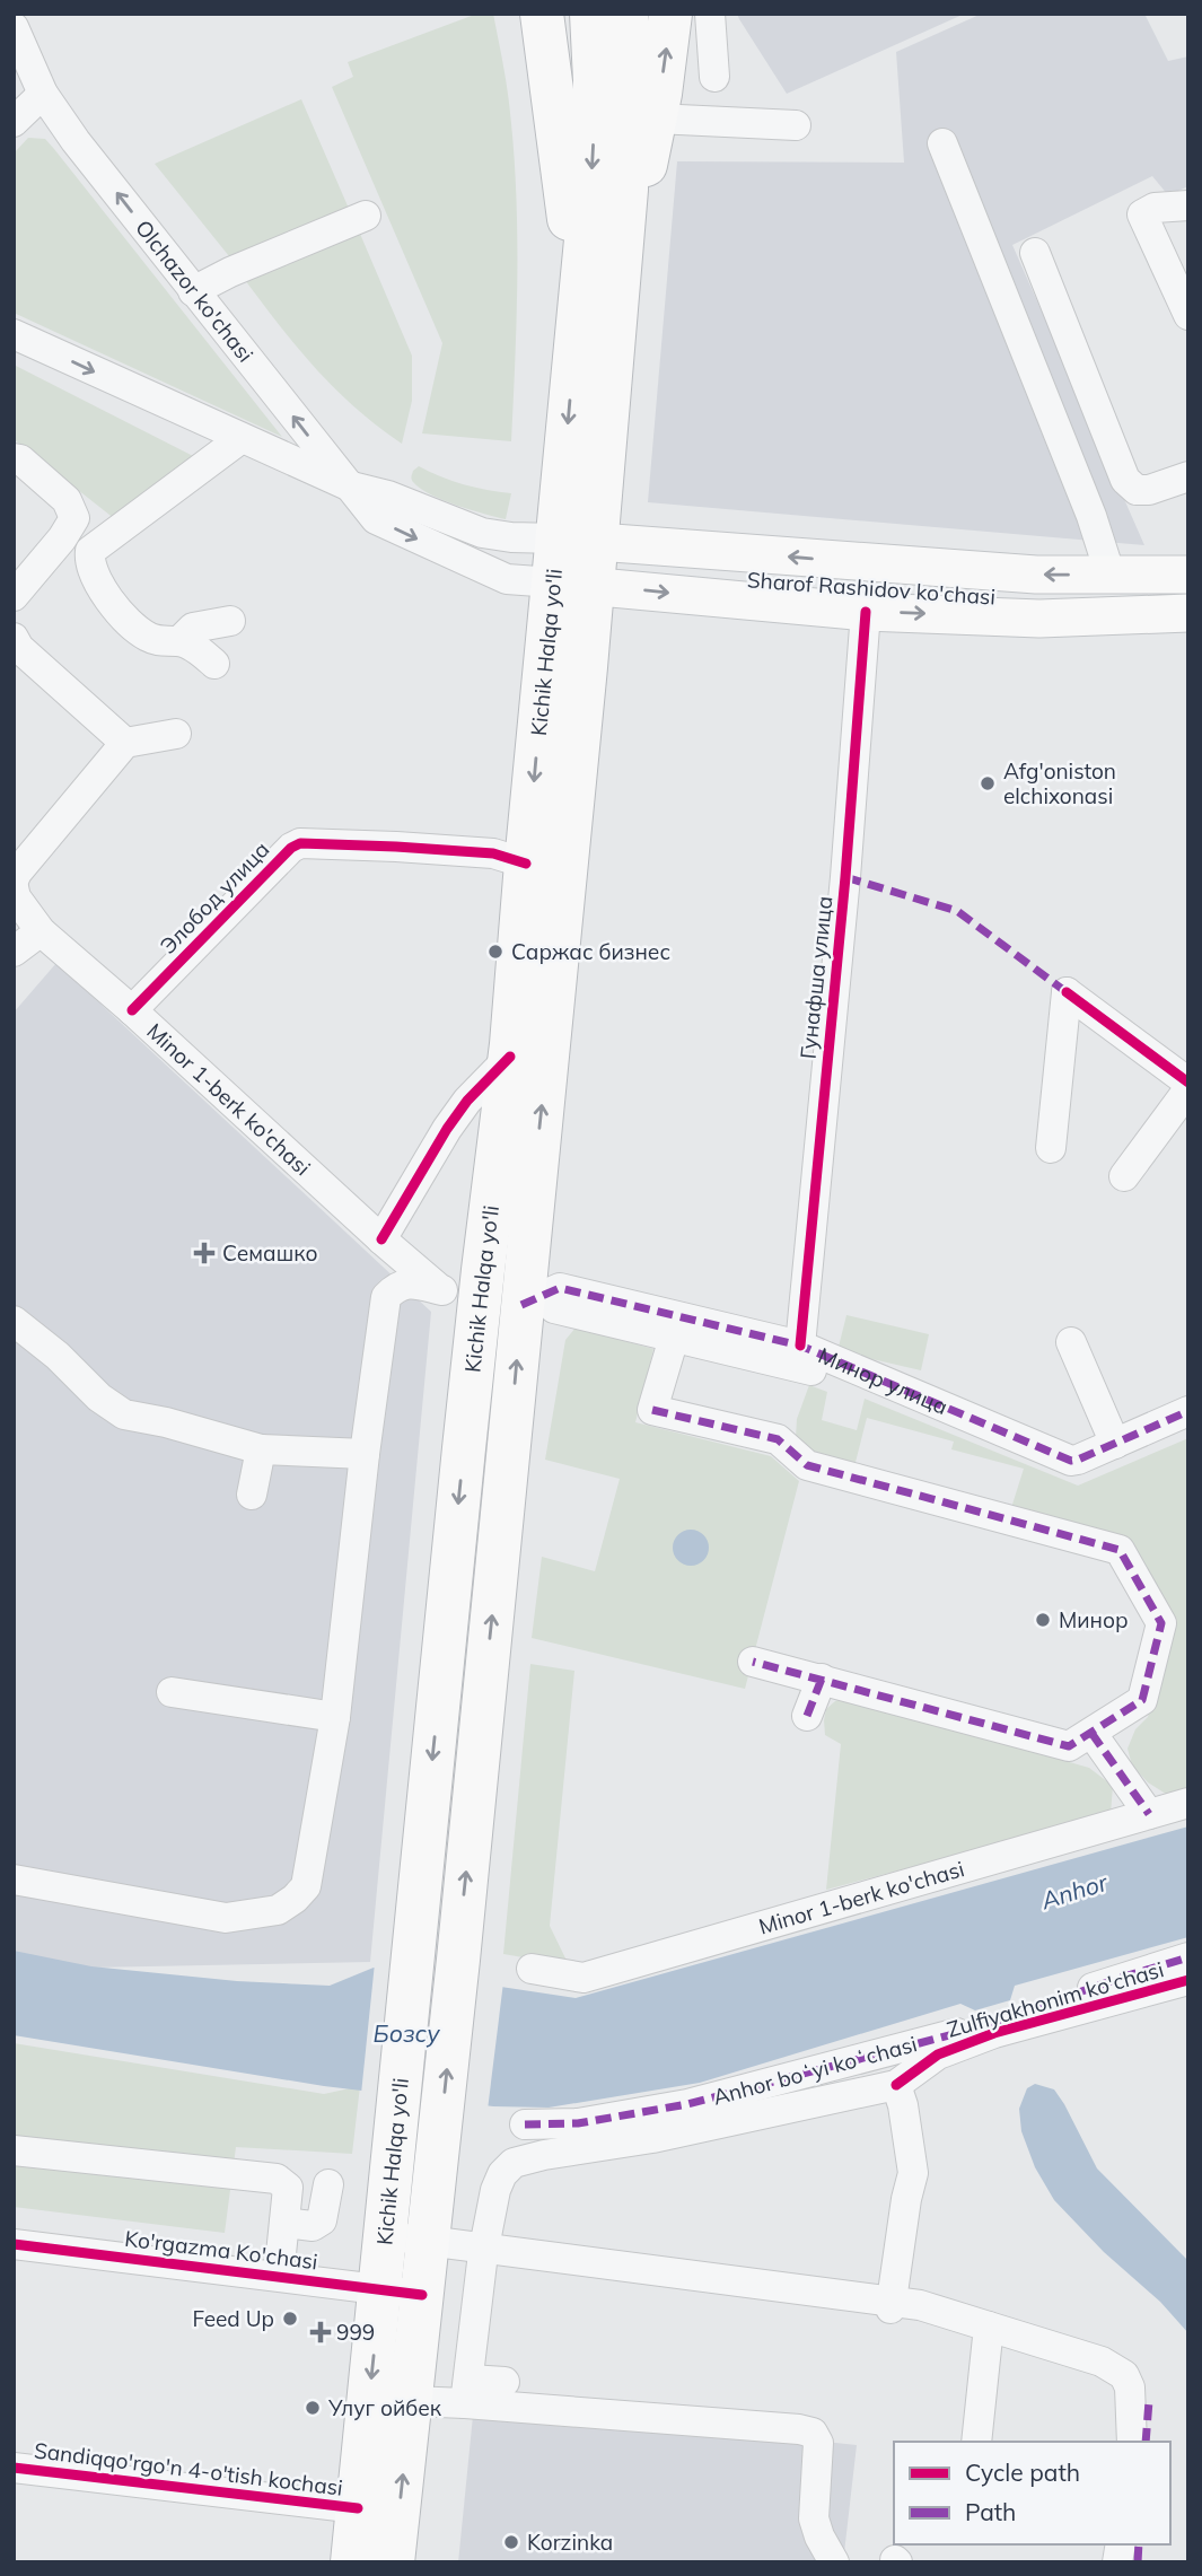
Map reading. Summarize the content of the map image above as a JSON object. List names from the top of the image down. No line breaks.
{"streets":{"highway":["Kichik Halqa yo'li"],"main road":["Sharof Rashidov ko'chasi"],"street":["Olchazor ko'chasi","Элобод улица","Гунафша улица","Minor 1-berk ko'chasi","Минор улица","Zulfiyakhonim ko'chasi","Anhor boʻyi koʻchasi","Ko'rgazma Ko'chasi","Sandiqqo'rgo'n 4-o'tish kochasi"]},"crossings":[["Olchazor ko'chasi","Sharof Rashidov ko'chasi"],["Olchazor ko'chasi","Kichik Halqa yo'li"],["Sharof Rashidov ko'chasi","Kichik Halqa yo'li"],["Sharof Rashidov ko'chasi","Гунафша улица"],["Kichik Halqa yo'li","Элобод улица"],["Kichik Halqa yo'li","Minor 1-berk ko'chasi"],["Kichik Halqa yo'li","Минор улица"],["Kichik Halqa yo'li","Ko'rgazma Ko'chasi"],["Kichik Halqa yo'li","Sandiqqo'rgo'n 4-o'tish kochasi"],["Элобод улица","Minor 1-berk ko'chasi"],["Гунафша улица","Минор улица"],["Minor 1-berk ko'chasi","Минор улица"]],"water":["Anhor","Бозсу"],"places":{"other":["Afg'oniston elchixonasi","Саржас бизнес","Минор","Feed Up","Улуг ойбек","Korzinka"],"health":["Семашко","999"]},"legend":["Cycle path","Path"]}
